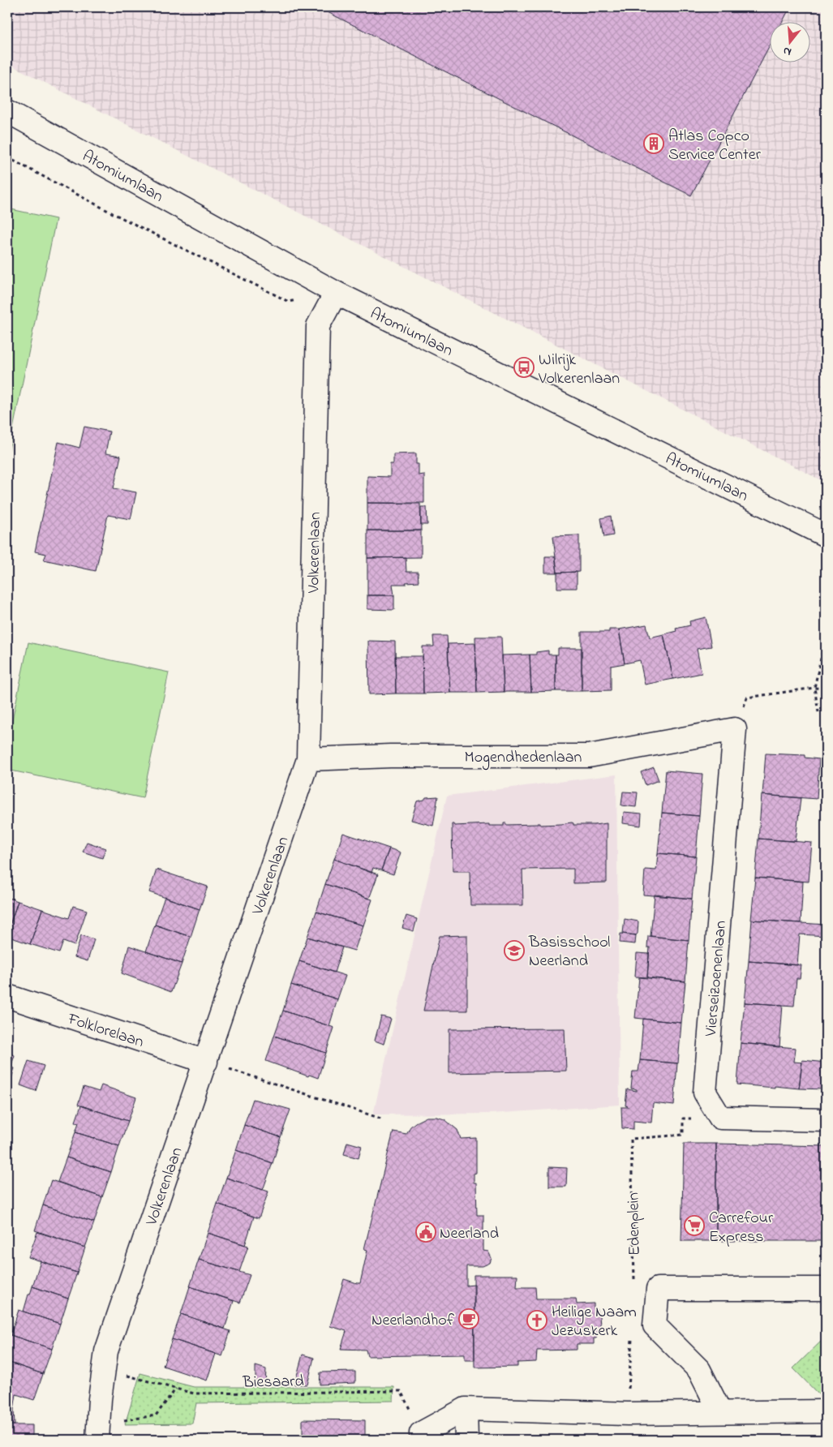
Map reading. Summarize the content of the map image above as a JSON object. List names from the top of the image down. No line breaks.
{"streets":{"street":["Atomiumlaan","Volkerenlaan","Mogendhedenlaan","Vierseizoenenlaan","Folklorelaan"],"path":["Edenplein","Biesaard"]},"crossings":[["Atomiumlaan","Volkerenlaan"],["Volkerenlaan","Mogendhedenlaan"],["Volkerenlaan","Folklorelaan"],["Volkerenlaan","Biesaard"],["Mogendhedenlaan","Vierseizoenenlaan"],["Vierseizoenenlaan","Edenplein"]],"places":{"building":["Atlas Copco Service Center"],"bus stop":["Wilrijk Volkerenlaan"],"school or university":["Basisschool Neerland"],"supermarket":["Carrefour Express"],"public building":["Neerland"],"cafe":["Neerlandhof"],"church":["Heilige Naam Jezuskerk"]},"north":"bottom"}
